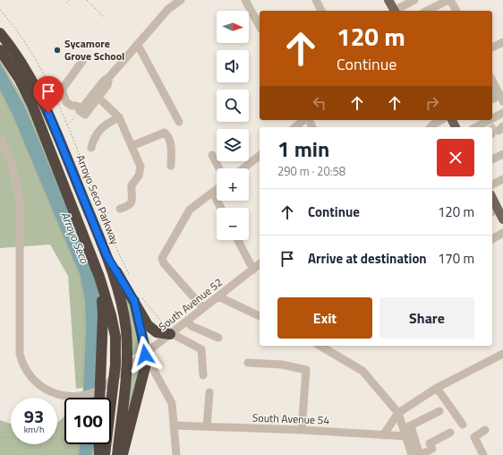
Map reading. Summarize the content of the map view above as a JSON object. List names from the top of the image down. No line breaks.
{"streets":{"highway":["Arroyo Seco Parkway"],"street":["South Avenue 52","South Avenue 54"]},"water":["Arroyo Seco"],"places":["Sycamore Grove School"],"north":"right","page":{"map_buttons":["+","−"],"turn":["120 m","Continue"],"heading":["1 min","290 m · 20:58"],"list":[{"name":"Continue","value":"120 m"},{"name":"Arrive at destination","value":"170 m"}],"buttons":["Exit","Share"],"speed":"93 km/h","limit":"100"}}
